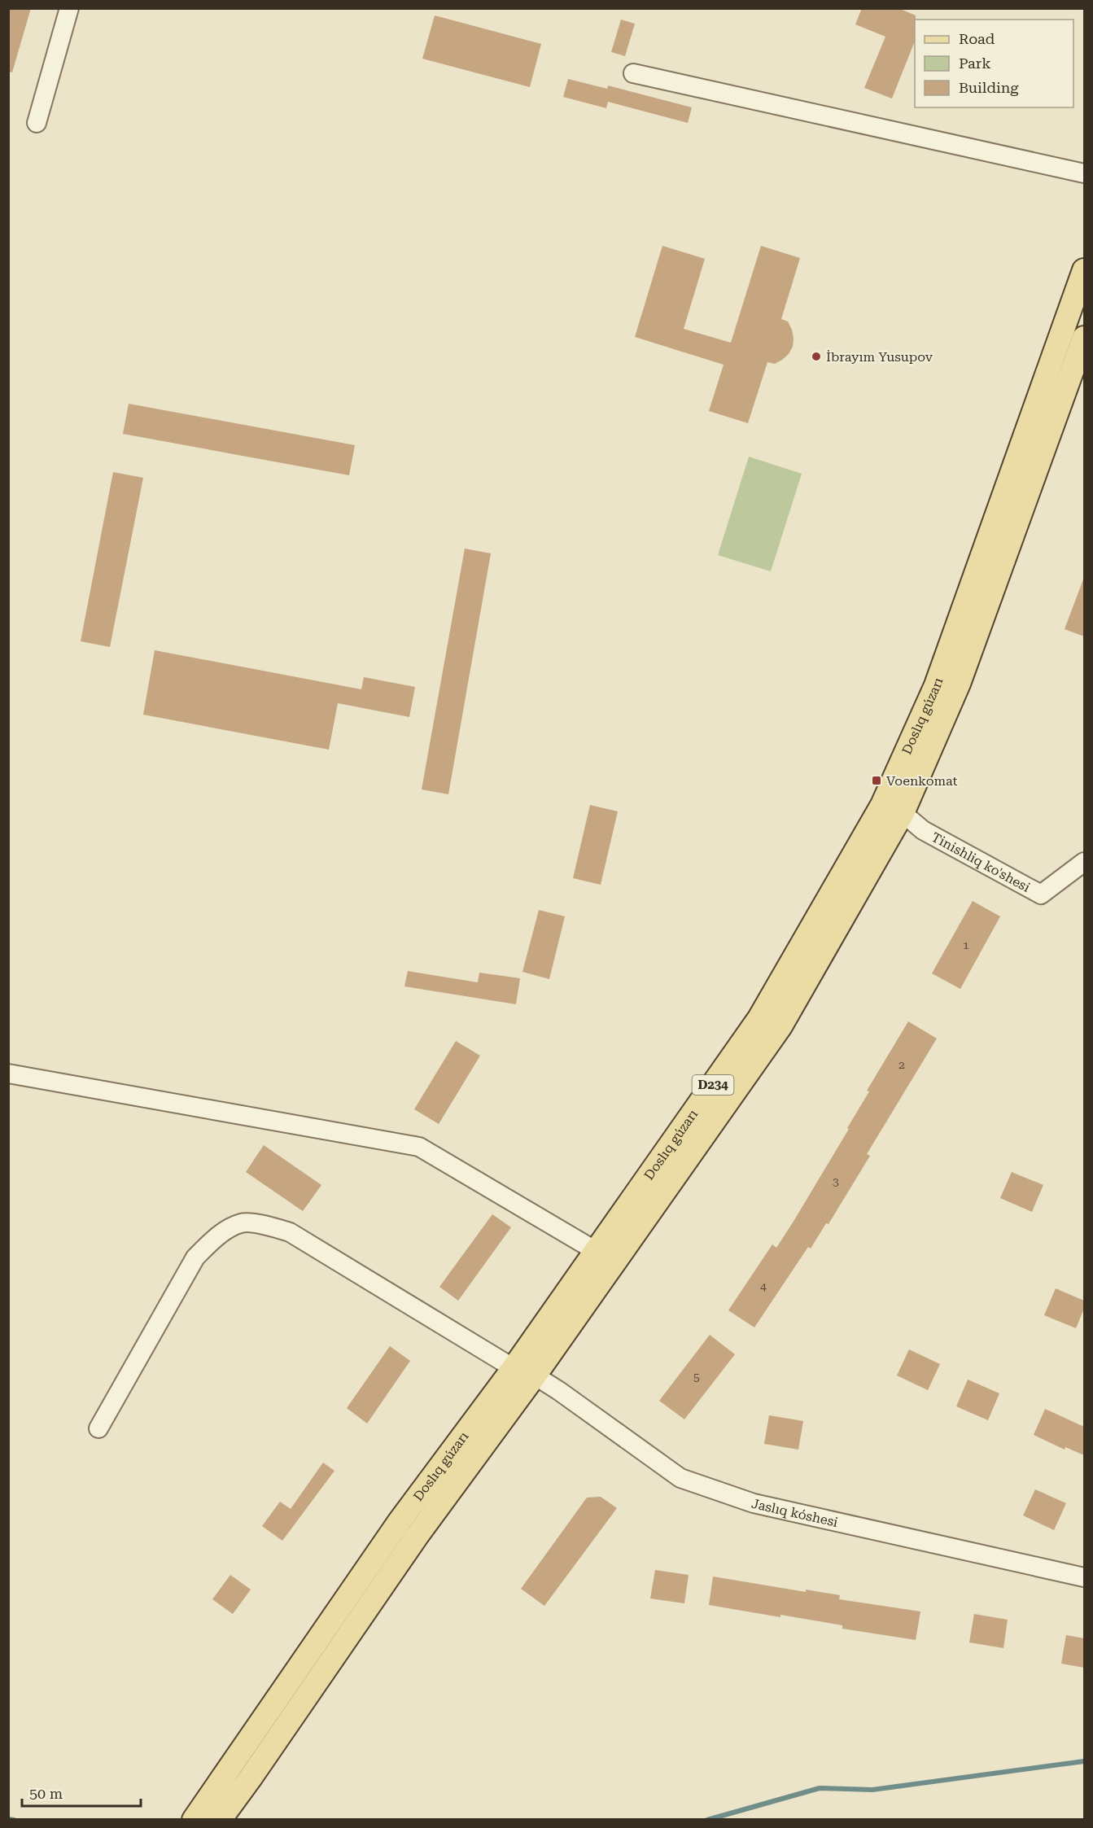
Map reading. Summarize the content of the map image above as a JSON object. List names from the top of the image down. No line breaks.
{"streets":{"main road":["Doslıq gúzarı","D234"],"street":["Tinishliq ko'shesi","Jaslıq kóshesi"]},"crossings":[["Doslıq gúzarı","Tinishliq ko'shesi"],["Doslıq gúzarı","Jaslıq kóshesi"]],"places":{"other":["İbrayım Yusupov"],"transit":["Voenkomat"]},"house_numbers":["1","2","3","4","5"],"legend":["Road","Park","Building"],"scale_bar":"50 m"}
